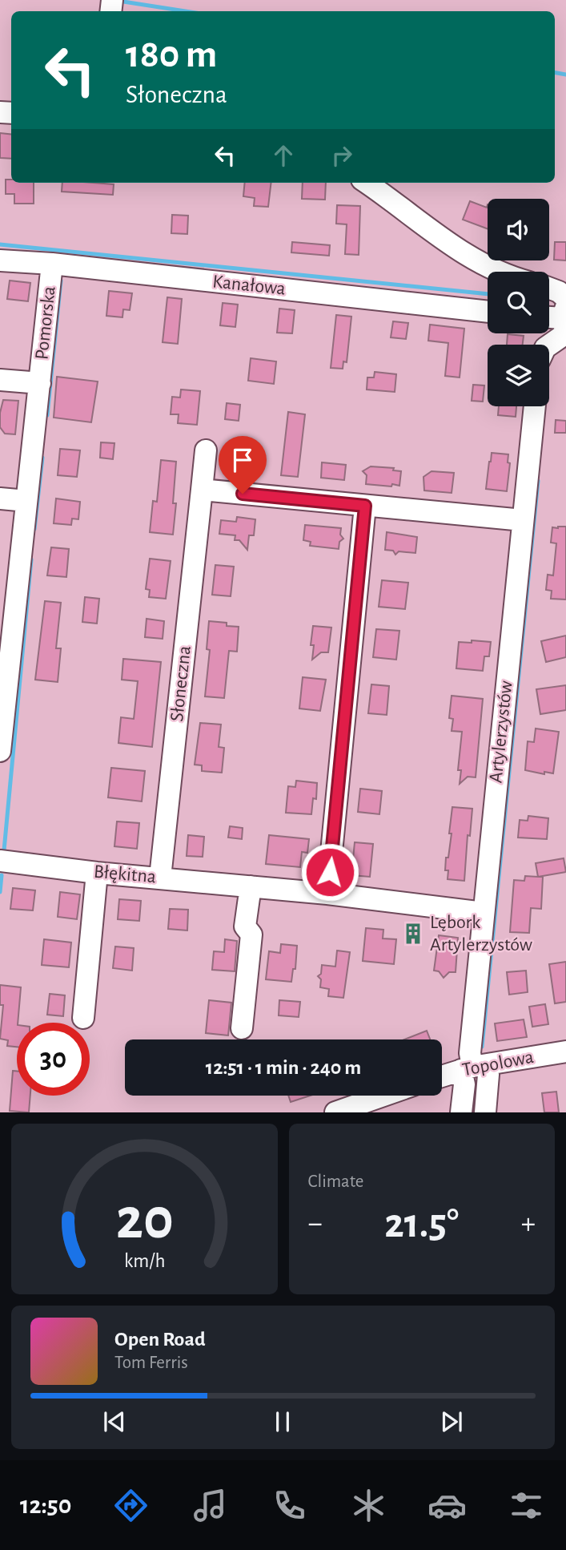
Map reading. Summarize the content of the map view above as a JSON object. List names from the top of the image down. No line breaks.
{"streets":{"street":["Kanałowa","Pomorska","Słoneczna","Artylerzystów","Błękitna","Topolowa"]},"crossings":[["Kanałowa","Pomorska"],["Słoneczna","Błękitna"],["Artylerzystów","Błękitna"],["Artylerzystów","Topolowa"]],"places":{"building":["Lębork Artylerzystów"]},"page":{"turn":["180 m","Słoneczna"],"limit":"30","trip":"12:51 · 1 min · 240 m","tile":"Climate","heat":["−","21.5°","+"],"song":["Open Road","Tom Ferris"],"tabs":"12:50","gauge":["20","km/h"]}}
